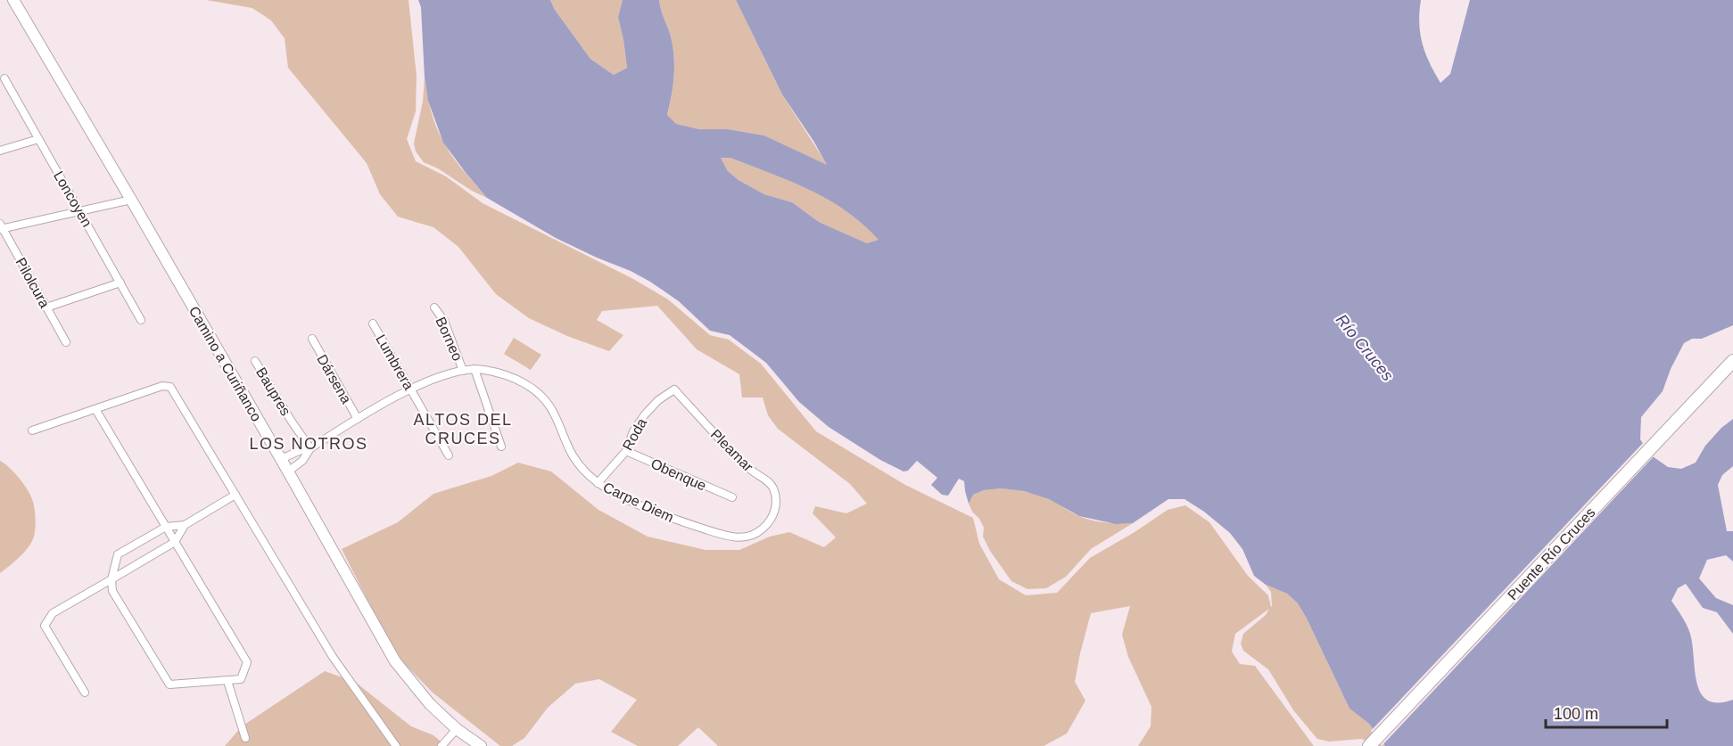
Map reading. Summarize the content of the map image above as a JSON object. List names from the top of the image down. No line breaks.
{"streets":{"main road":["Puente Río Cruces"],"street":["Loncoyen","Pilolcura","Borneo","Lumbrera","Camino a Curiñanco","Dársena","Baupres","Roda","Pleamar","Obenque","Carpe Diem"]},"crossings":[["Borneo","Carpe Diem"],["Lumbrera","Carpe Diem"],["Camino a Curiñanco","Carpe Diem"],["Dársena","Carpe Diem"],["Baupres","Carpe Diem"],["Roda","Pleamar"],["Roda","Obenque"],["Roda","Carpe Diem"],["Pleamar","Carpe Diem"]],"districts":["ALTOS DEL CRUCES","LOS NOTROS"],"water":["Río Cruces"],"scale_bar":"100 m"}
